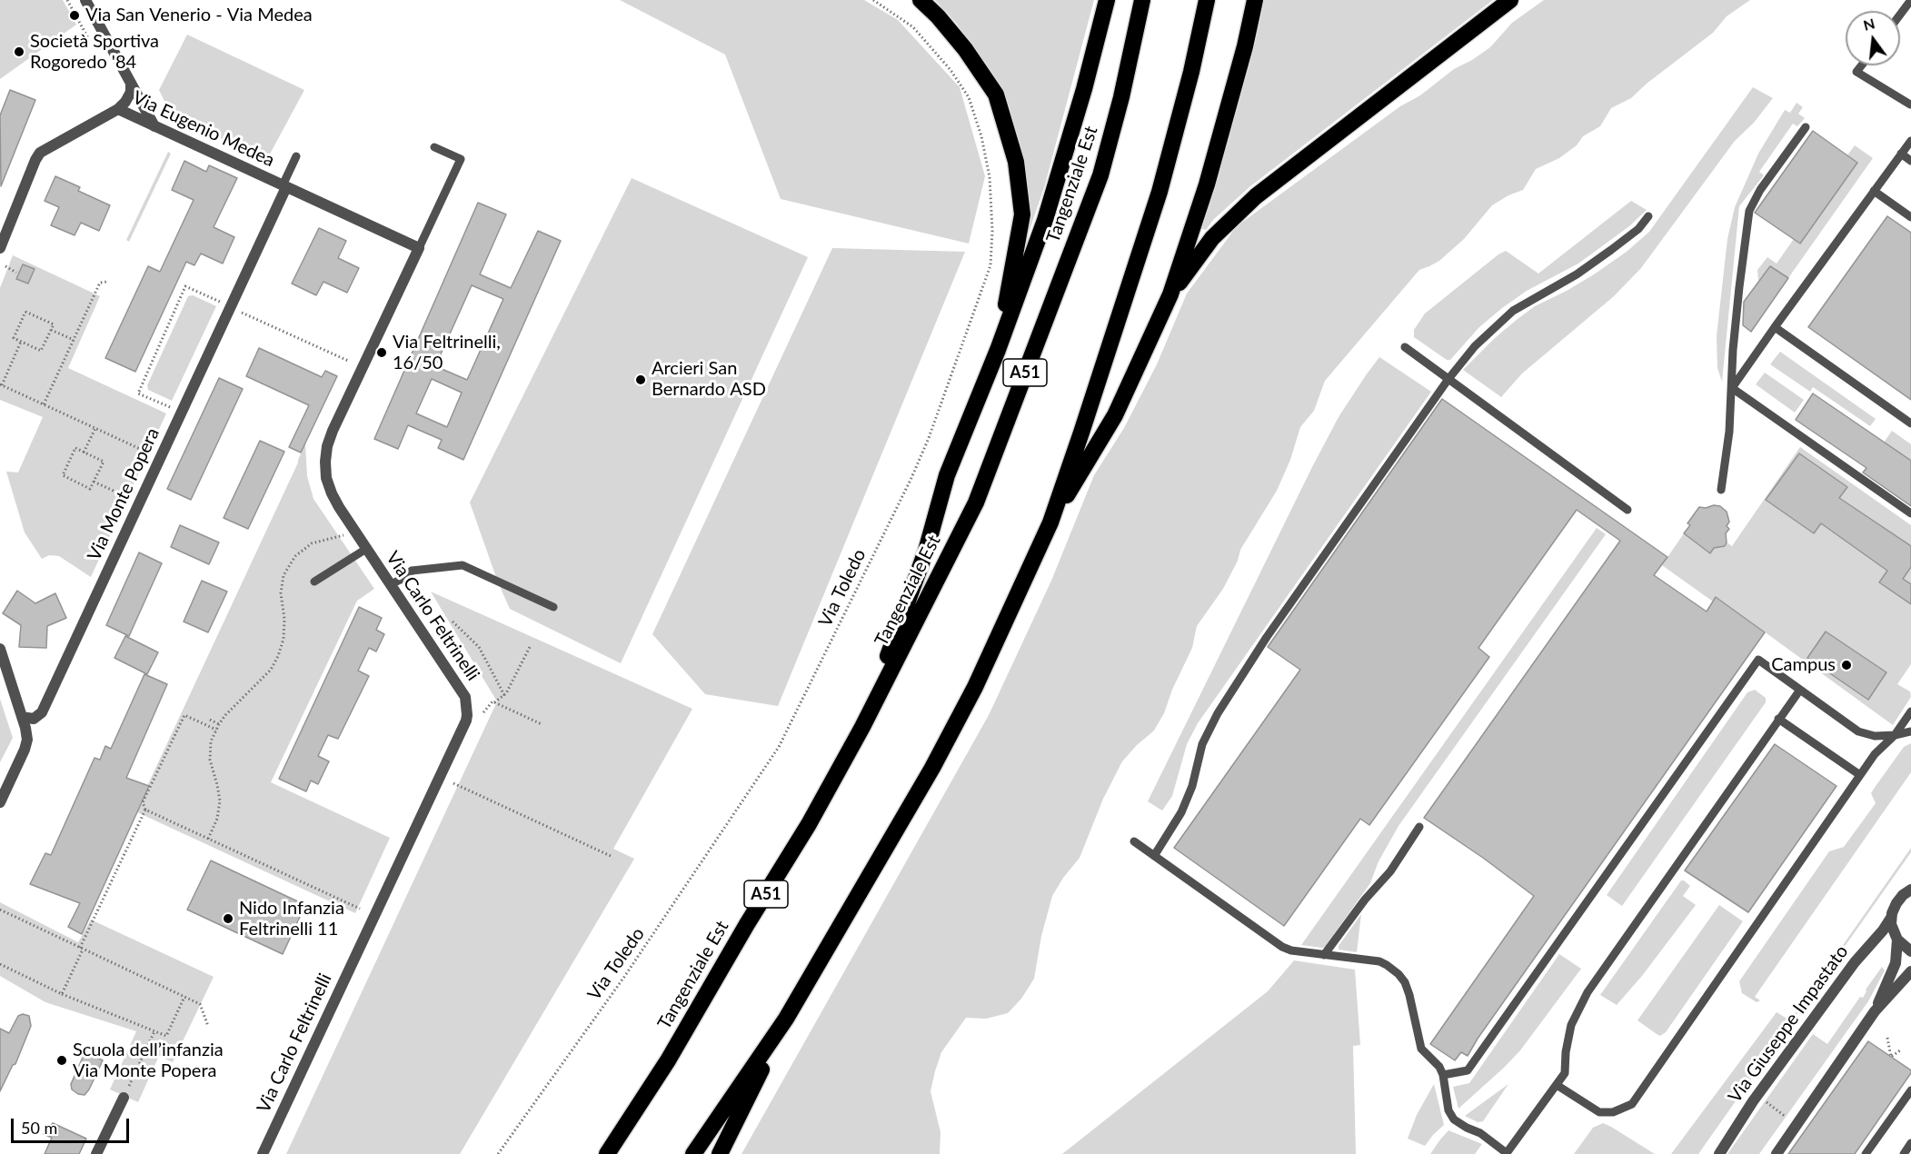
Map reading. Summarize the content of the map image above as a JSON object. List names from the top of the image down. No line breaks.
{"streets":{"highway":["Tangenziale Est","A51"],"street":["Via Eugenio Medea","Via Monte Popera","Via Carlo Feltrinelli","Via Giuseppe Impastato"],"path":["Via Toledo"]},"crossings":[["Via Eugenio Medea","Via Monte Popera"],["Via Eugenio Medea","Via Carlo Feltrinelli"]],"places":["Via San Venerio - Via Medea","Società Sportiva Rogoredo '84","Via Feltrinelli, 16/50","Arcieri San Bernardo ASD","Campus","Nido Infanzia Feltrinelli 11","Scuola dell’infanzia Via Monte Popera"],"scale_bar":"50 m","north":"top"}
